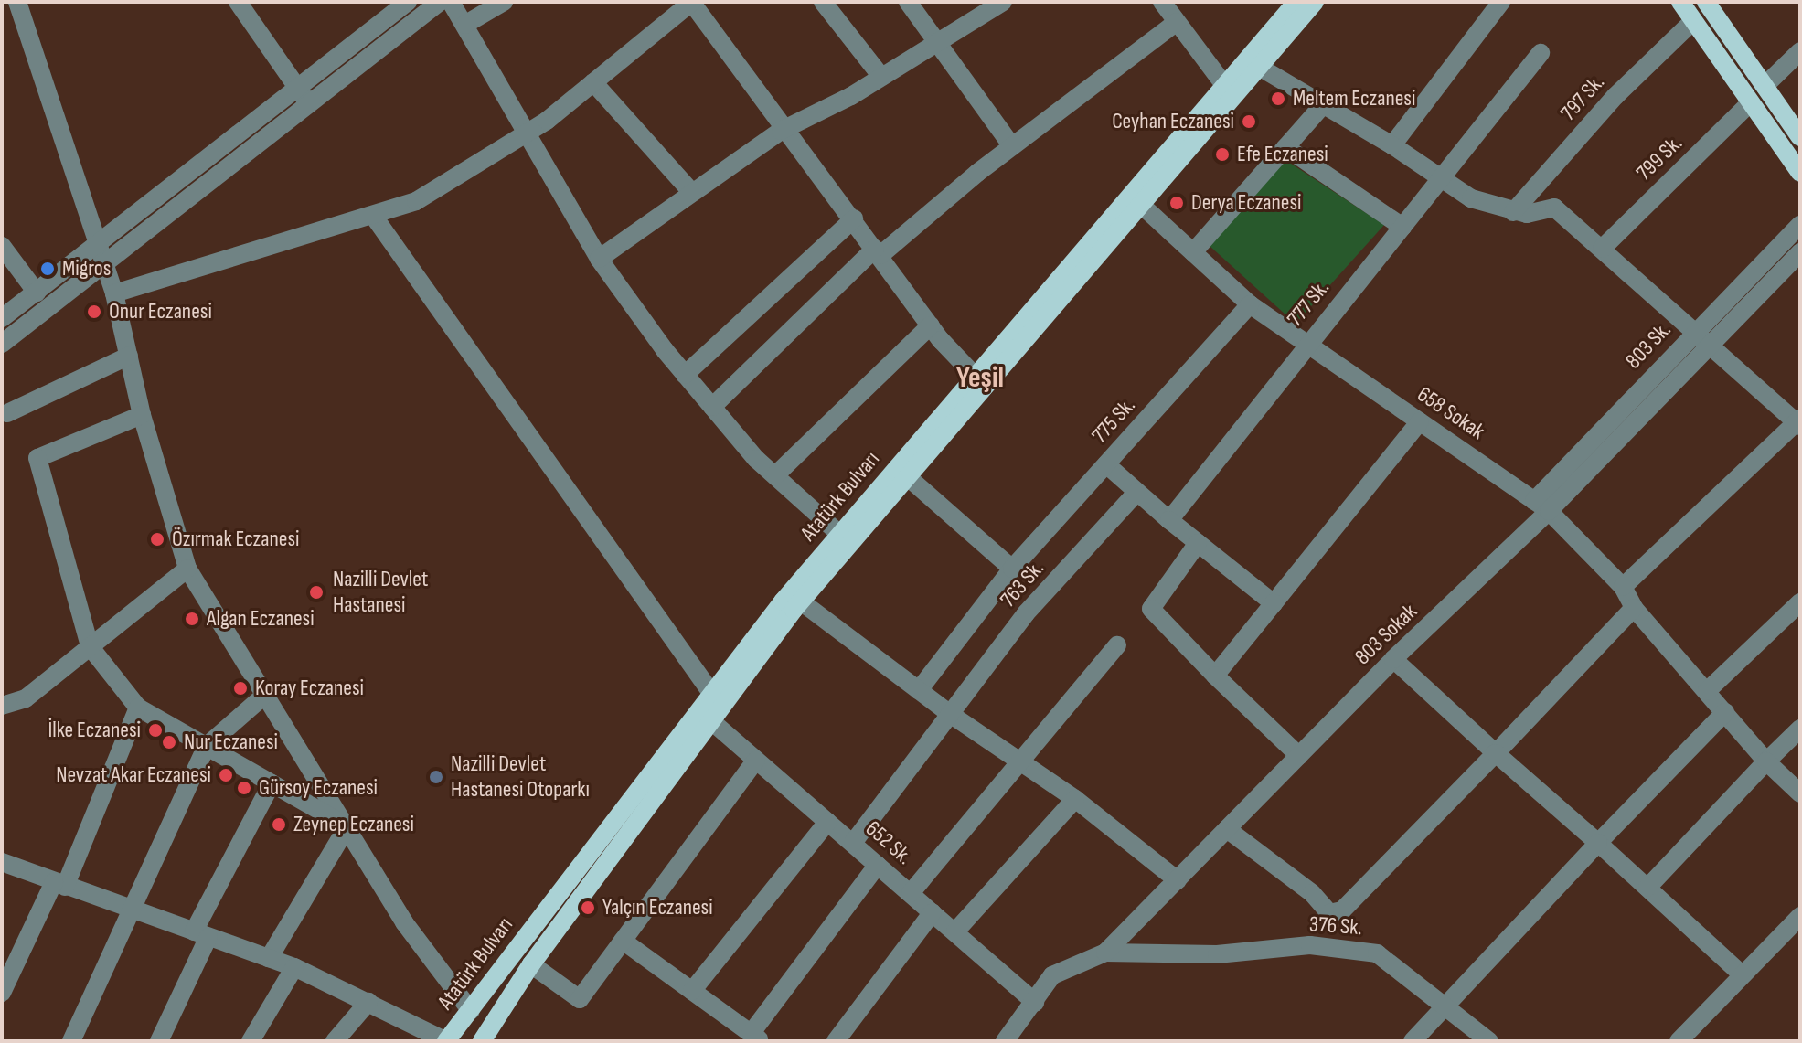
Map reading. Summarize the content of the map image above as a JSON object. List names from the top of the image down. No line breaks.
{"streets":{"main road":["Atatürk Bulvarı"],"street":["797 Sk.","799 Sk.","777 Sk.","803 Sk.","658 Sokak","775 Sk.","763 Sk.","803 Sokak","652 Sk.","376 Sk."]},"crossings":[["777 Sk.","658 Sokak"],["803 Sk.","658 Sokak"],["803 Sk.","803 Sokak"],["658 Sokak","775 Sk."],["658 Sokak","Atatürk Bulvarı"],["658 Sokak","803 Sokak"],["Atatürk Bulvarı","652 Sk."],["763 Sk.","652 Sk."],["803 Sokak","652 Sk."],["803 Sokak","376 Sk."]],"districts":["Yeşil"],"places":["Meltem Eczanesi","Ceyhan Eczanesi","Efe Eczanesi","Derya Eczanesi","Migros","Onur Eczanesi","Özırmak Eczanesi","Nazilli Devlet Hastanesi","Algan Eczanesi","Koray Eczanesi","İlke Eczanesi","Nur Eczanesi","Nevzat Akar Eczanesi","Nazilli Devlet Hastanesi Otoparkı","Gürsoy Eczanesi","Zeynep Eczanesi","Yalçın Eczanesi"]}
